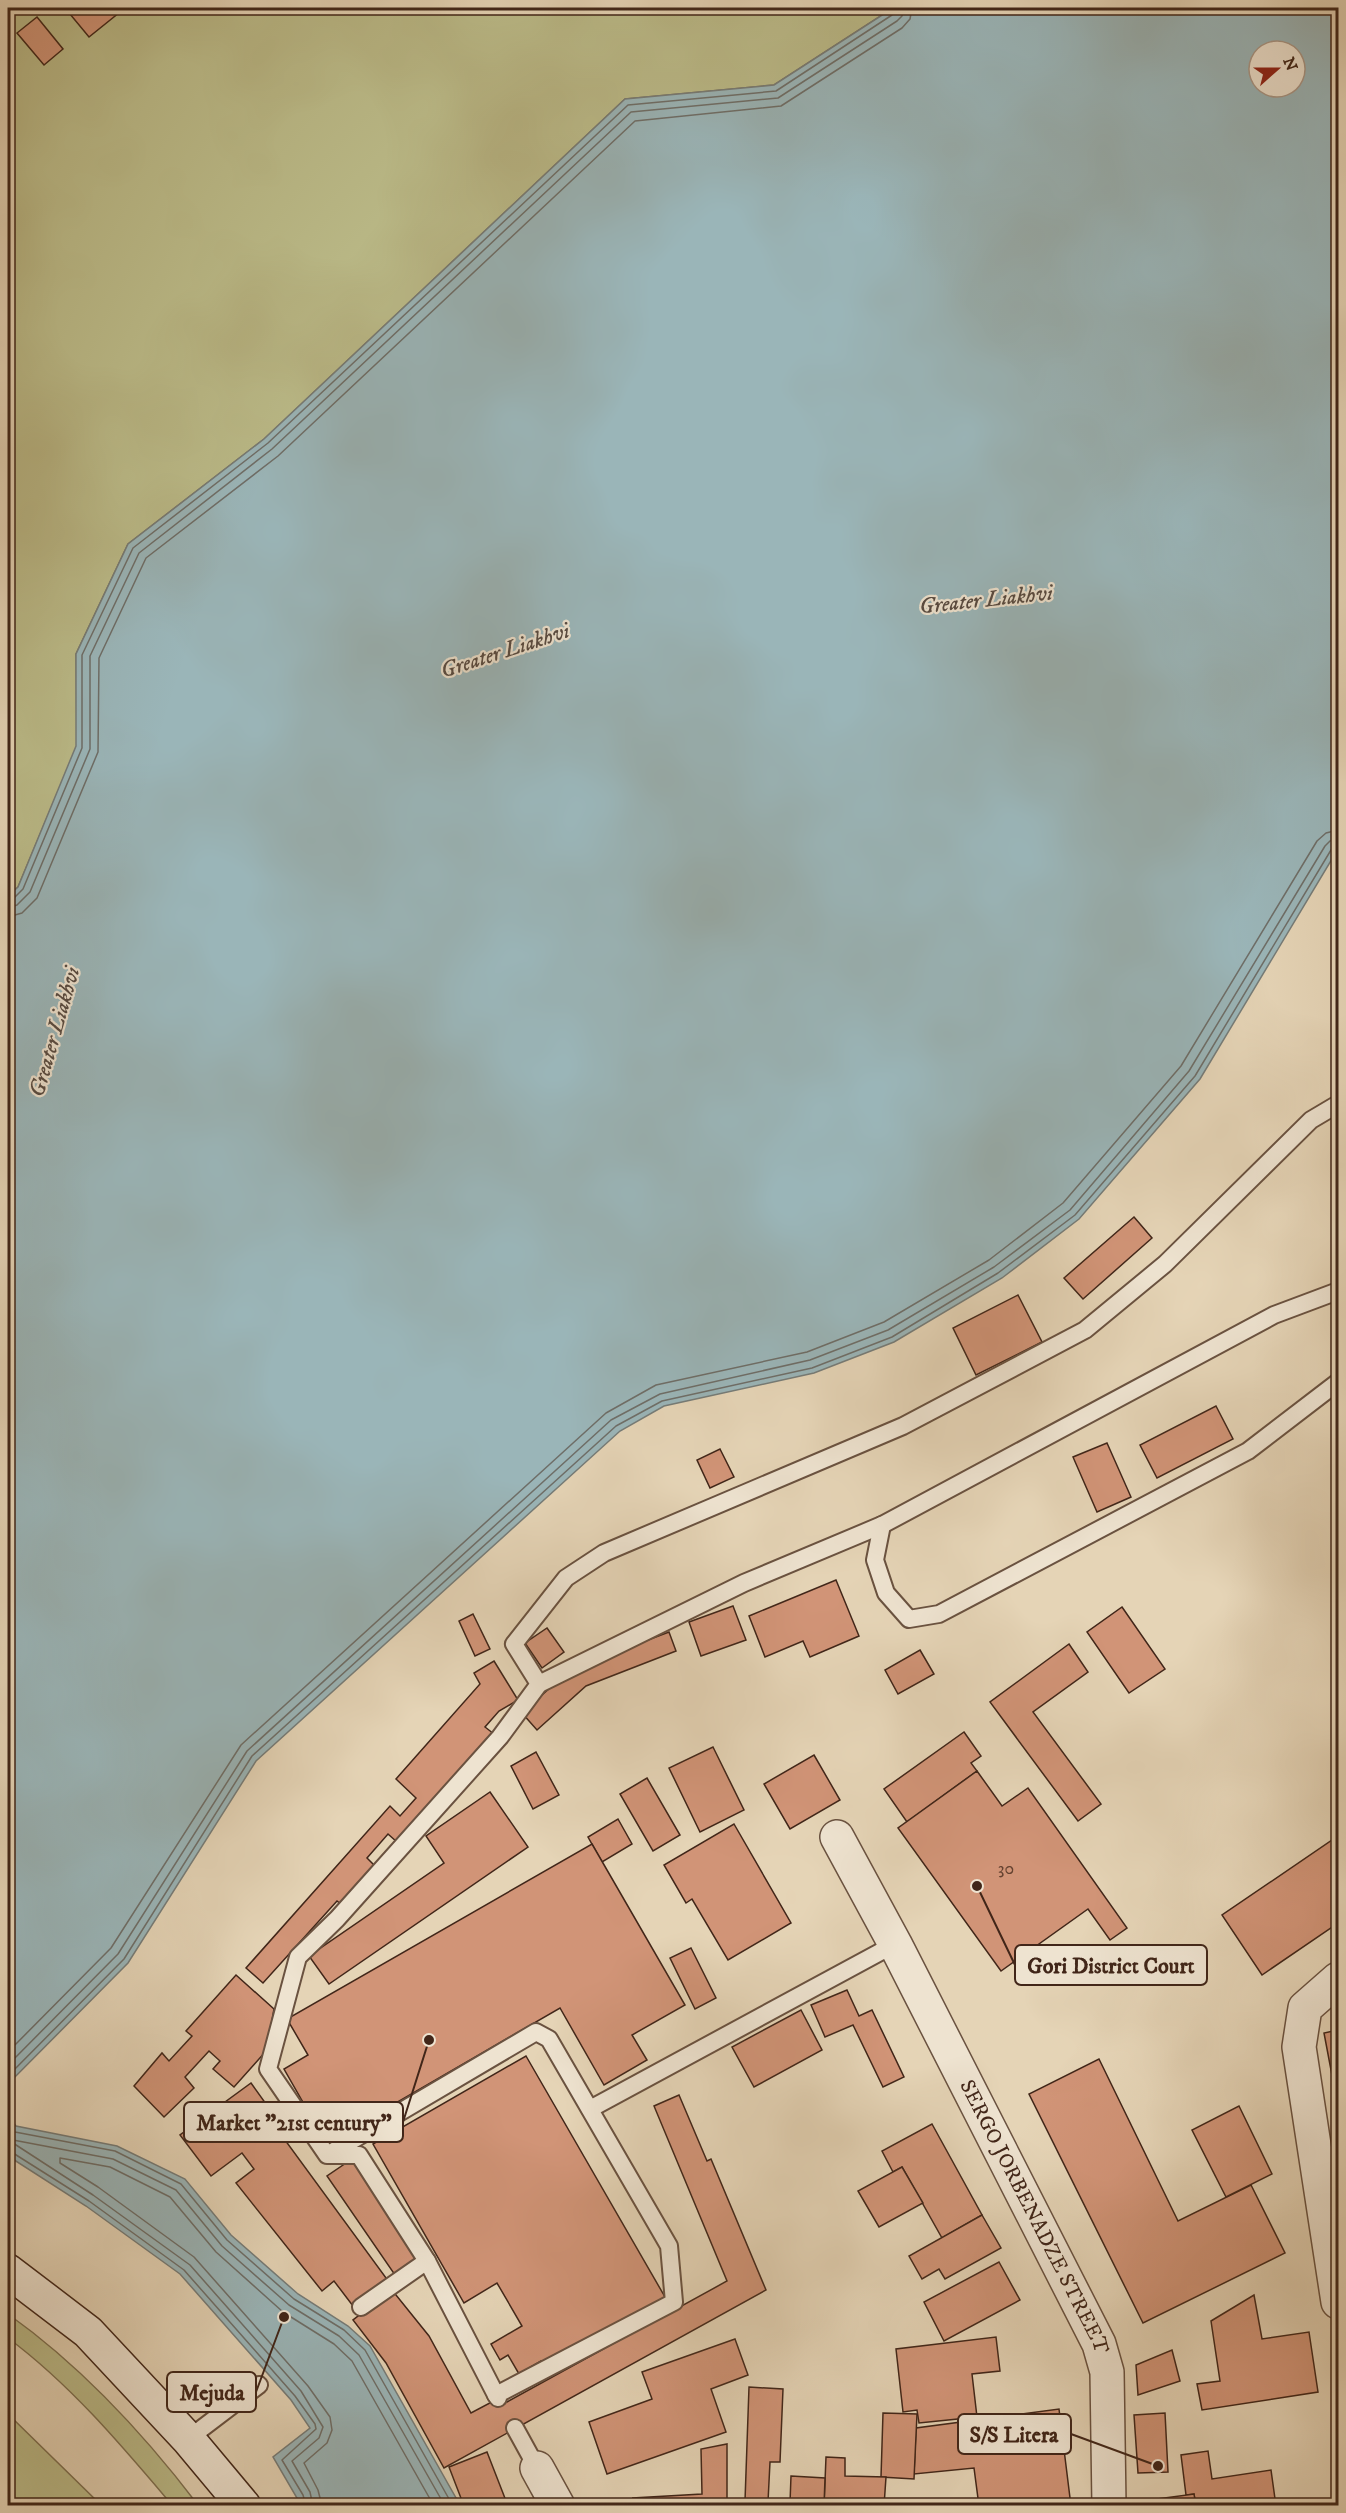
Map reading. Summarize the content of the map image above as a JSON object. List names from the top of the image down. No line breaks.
{"streets":{"street":["SERGO JORBENADZE STREET"]},"water":["Greater Liakhvi"],"places":["Gori District Court","Market \"21st century\"","Mejuda","S/S Litera"],"house_numbers":["30"],"north":"right"}
